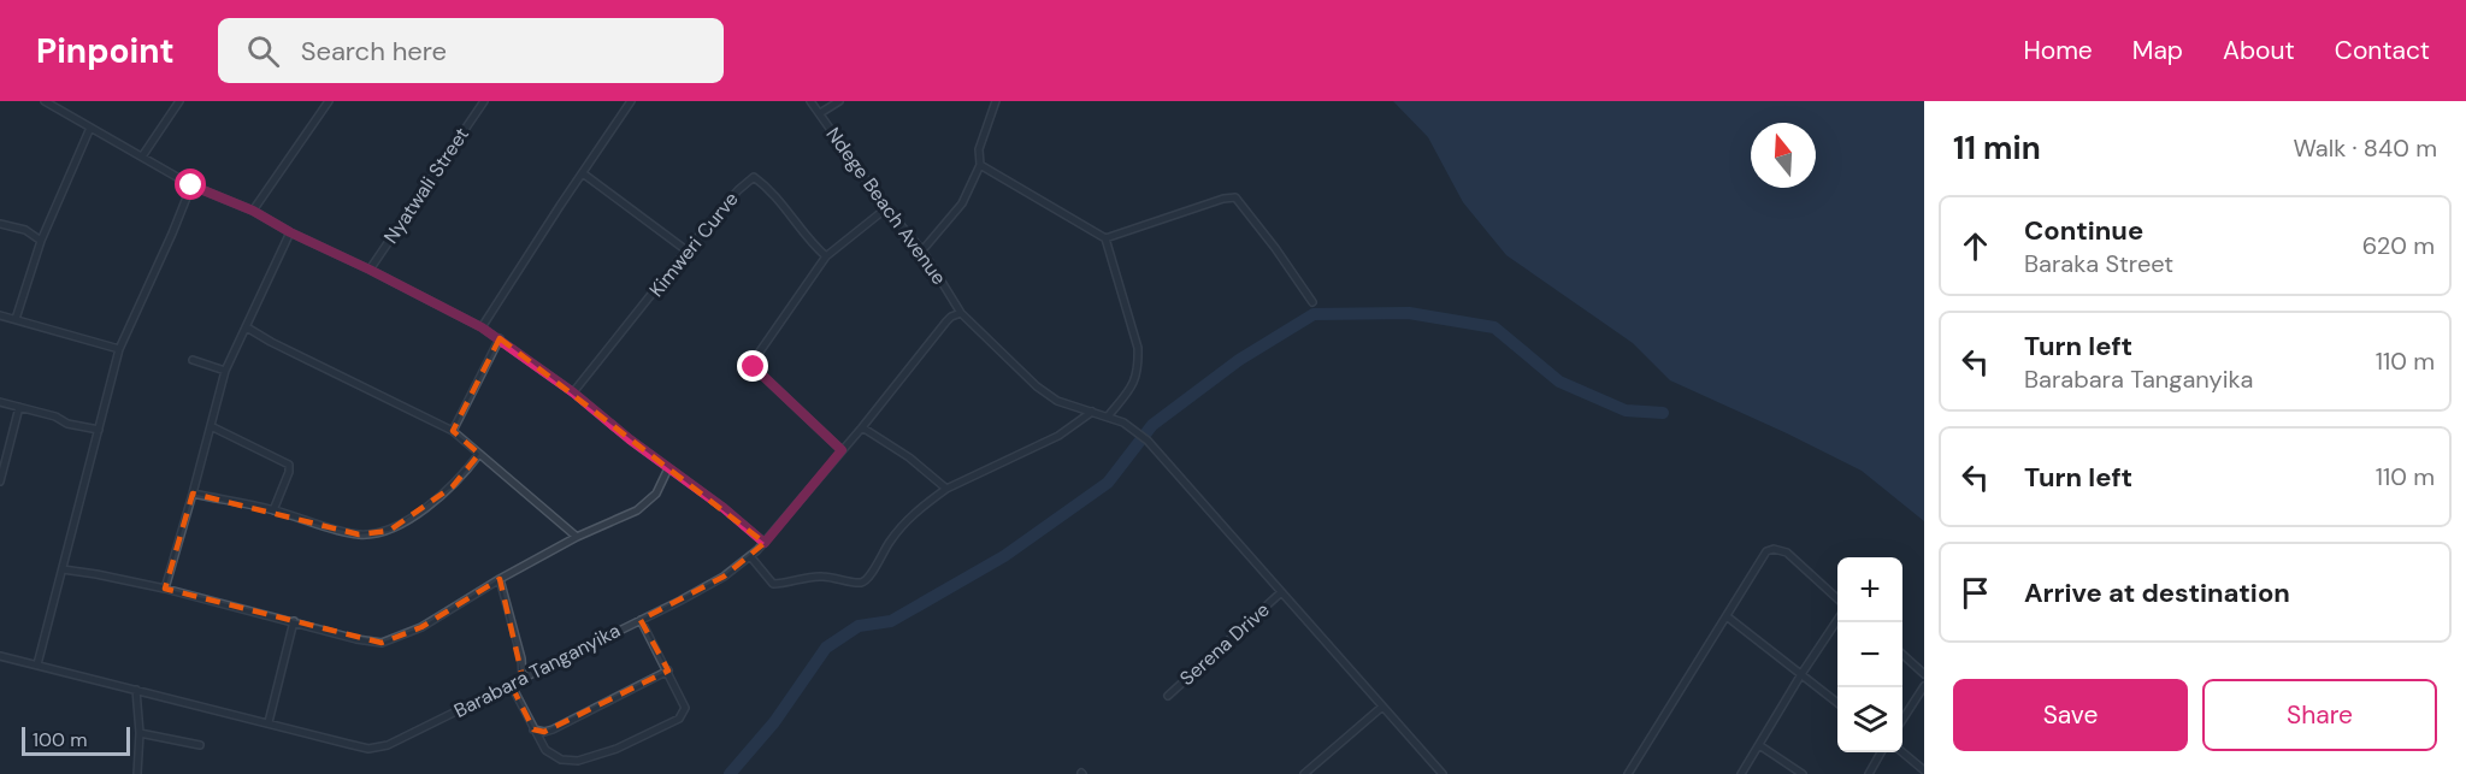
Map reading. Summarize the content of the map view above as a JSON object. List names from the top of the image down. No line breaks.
{"streets":{"street":["Nyatwali Street","Ndege Beach Avenue","Kimweri Curve","Serena Drive","Barabara Tanganyika"]},"crossings":[["Ndege Beach Avenue","Serena Drive"],["Ndege Beach Avenue","Barabara Tanganyika"]],"scale_bar":"100 m","north":"top","page":{"header":"Pinpoint","search":"Search here","nav":["Home","Map","About","Contact"],"heading":["11 min","Walk · 840 m"],"list":[["Continue","Baraka Street","620 m"],["Turn left","Barabara Tanganyika","110 m"],["Turn left","110 m"],"Arrive at destination"],"map_buttons":["+","−"],"buttons":["Save","Share"],"scale":"100 m"}}
